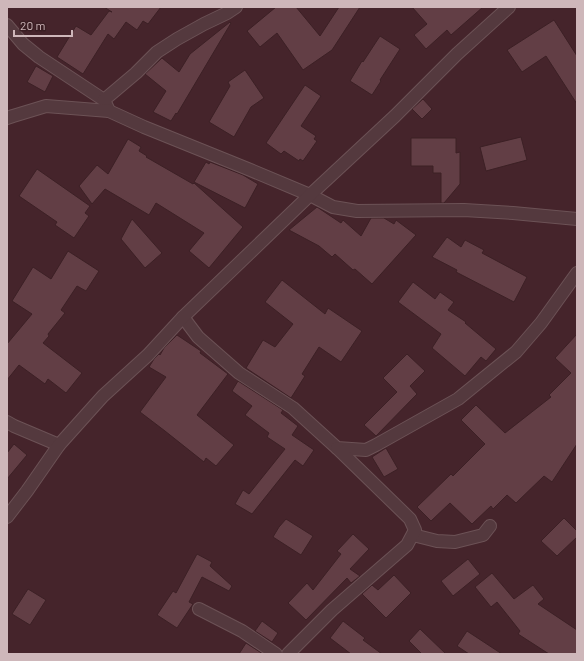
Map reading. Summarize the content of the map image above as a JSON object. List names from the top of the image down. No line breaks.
{"scale_bar":"20 m"}
